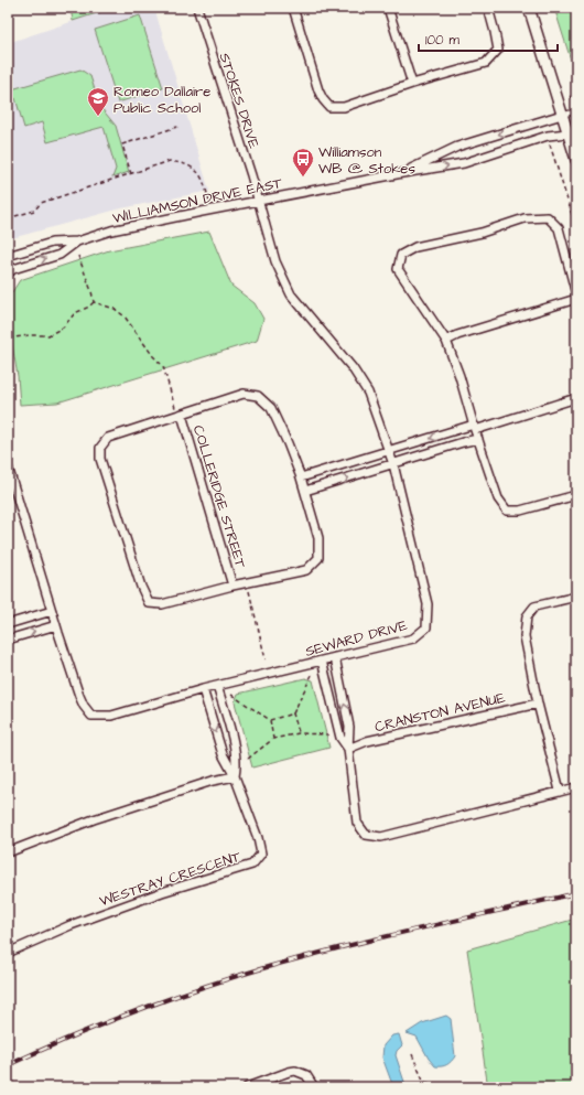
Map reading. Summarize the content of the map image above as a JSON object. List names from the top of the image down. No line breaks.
{"streets":{"street":["STOKES DRIVE","WILLIAMSON DRIVE EAST","COLLERIDGE STREET","SEWARD DRIVE","CRANSTON AVENUE","WESTRAY CRESCENT"]},"crossings":[["STOKES DRIVE","WILLIAMSON DRIVE EAST"],["STOKES DRIVE","SEWARD DRIVE"],["WILLIAMSON DRIVE EAST","SEWARD DRIVE"],["SEWARD DRIVE","WESTRAY CRESCENT"]],"places":{"school or university":["Romeo Dallaire Public School"],"bus stop":["Williamson WB @ Stokes"]},"scale_bar":"100 m"}
